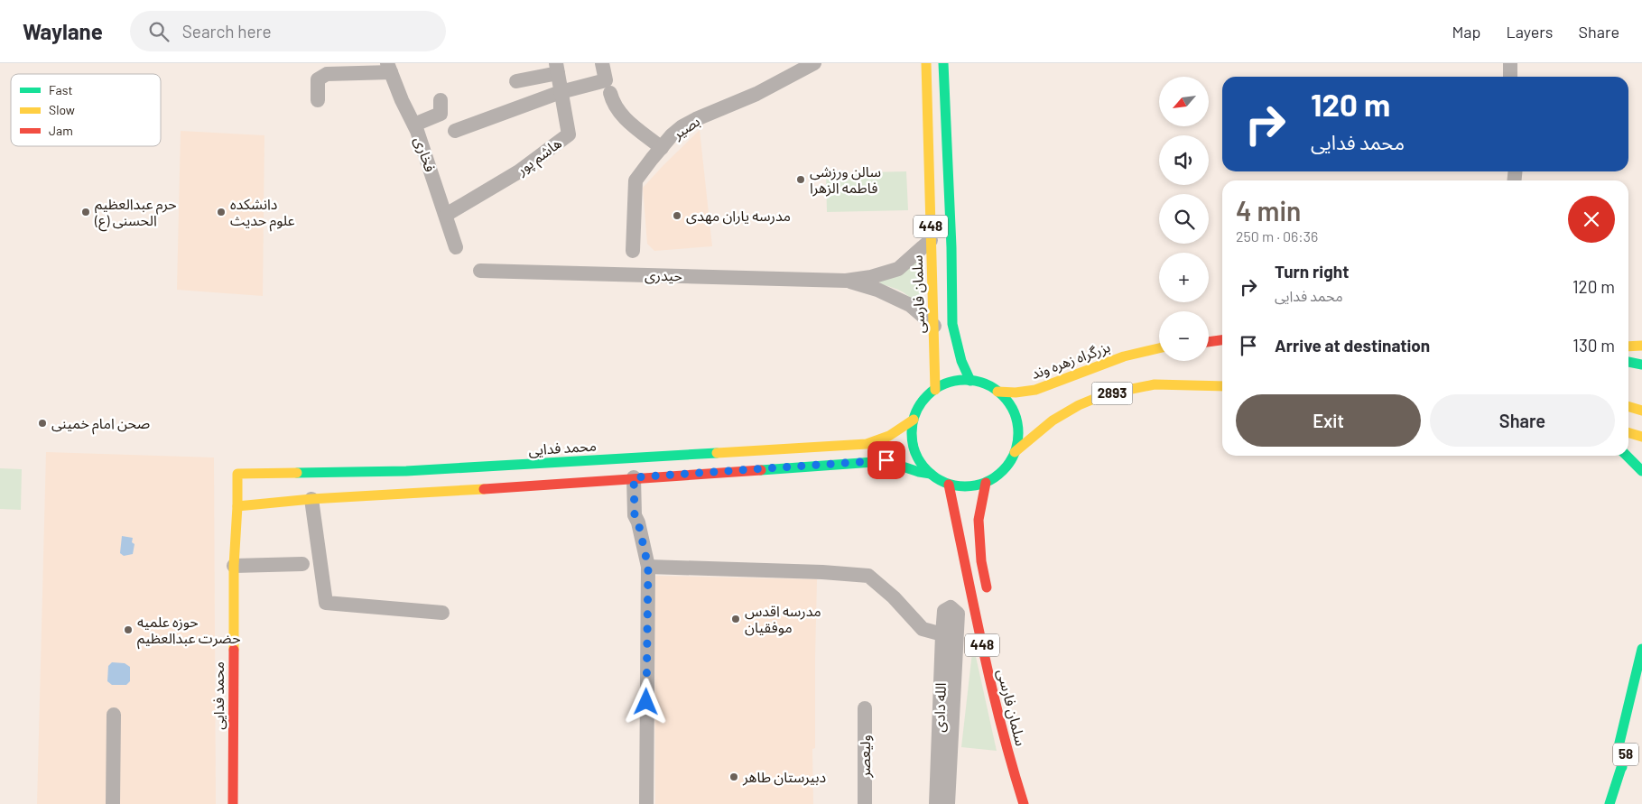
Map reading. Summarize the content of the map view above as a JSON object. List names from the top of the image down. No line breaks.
{"streets":{"main road":["448","سلمان فارسی","بزرگراه زهره وند","2893","محمد فدایی","58"],"street":["بصیر","فخاری","هاشم پور","حیدری","الله دادی","ولیعصر"]},"crossings":[["فخاری","هاشم پور"],["448","سلمان فارسی"],["448","بزرگراه زهره وند"],["448","2893"],["448","محمد فدایی"],["سلمان فارسی","بزرگراه زهره وند"],["سلمان فارسی","2893"],["سلمان فارسی","محمد فدایی"],["بزرگراه زهره وند","2893"],["بزرگراه زهره وند","محمد فدایی"],["2893","محمد فدایی"]],"places":["سالن ورزشی فاطمه الزهرا","حرم عبدالعظیم الحسنی (ع)","دانشکده علوم حدیث","مدرسه یاران مهدی","صحن امام خمینی","مدرسه اقدس موفقیان","حوزه علمیه حضرت عبدالعظیم","دبیرستان طاهر"],"legend":["Fast","Slow","Jam"],"north":"bottom left","page":{"header":"Waylane","search":"Search here","nav":["Map","Layers","Share"],"map_buttons":["+","−"],"turn":["120 m","محمد فدایی"],"heading":["4 min","250 m · 06:36"],"list":[{"name":"Turn right","note":"محمد فدایی","value":"120 m"},{"name":"Arrive at destination","value":"130 m"}],"buttons":["Exit","Share"]}}
